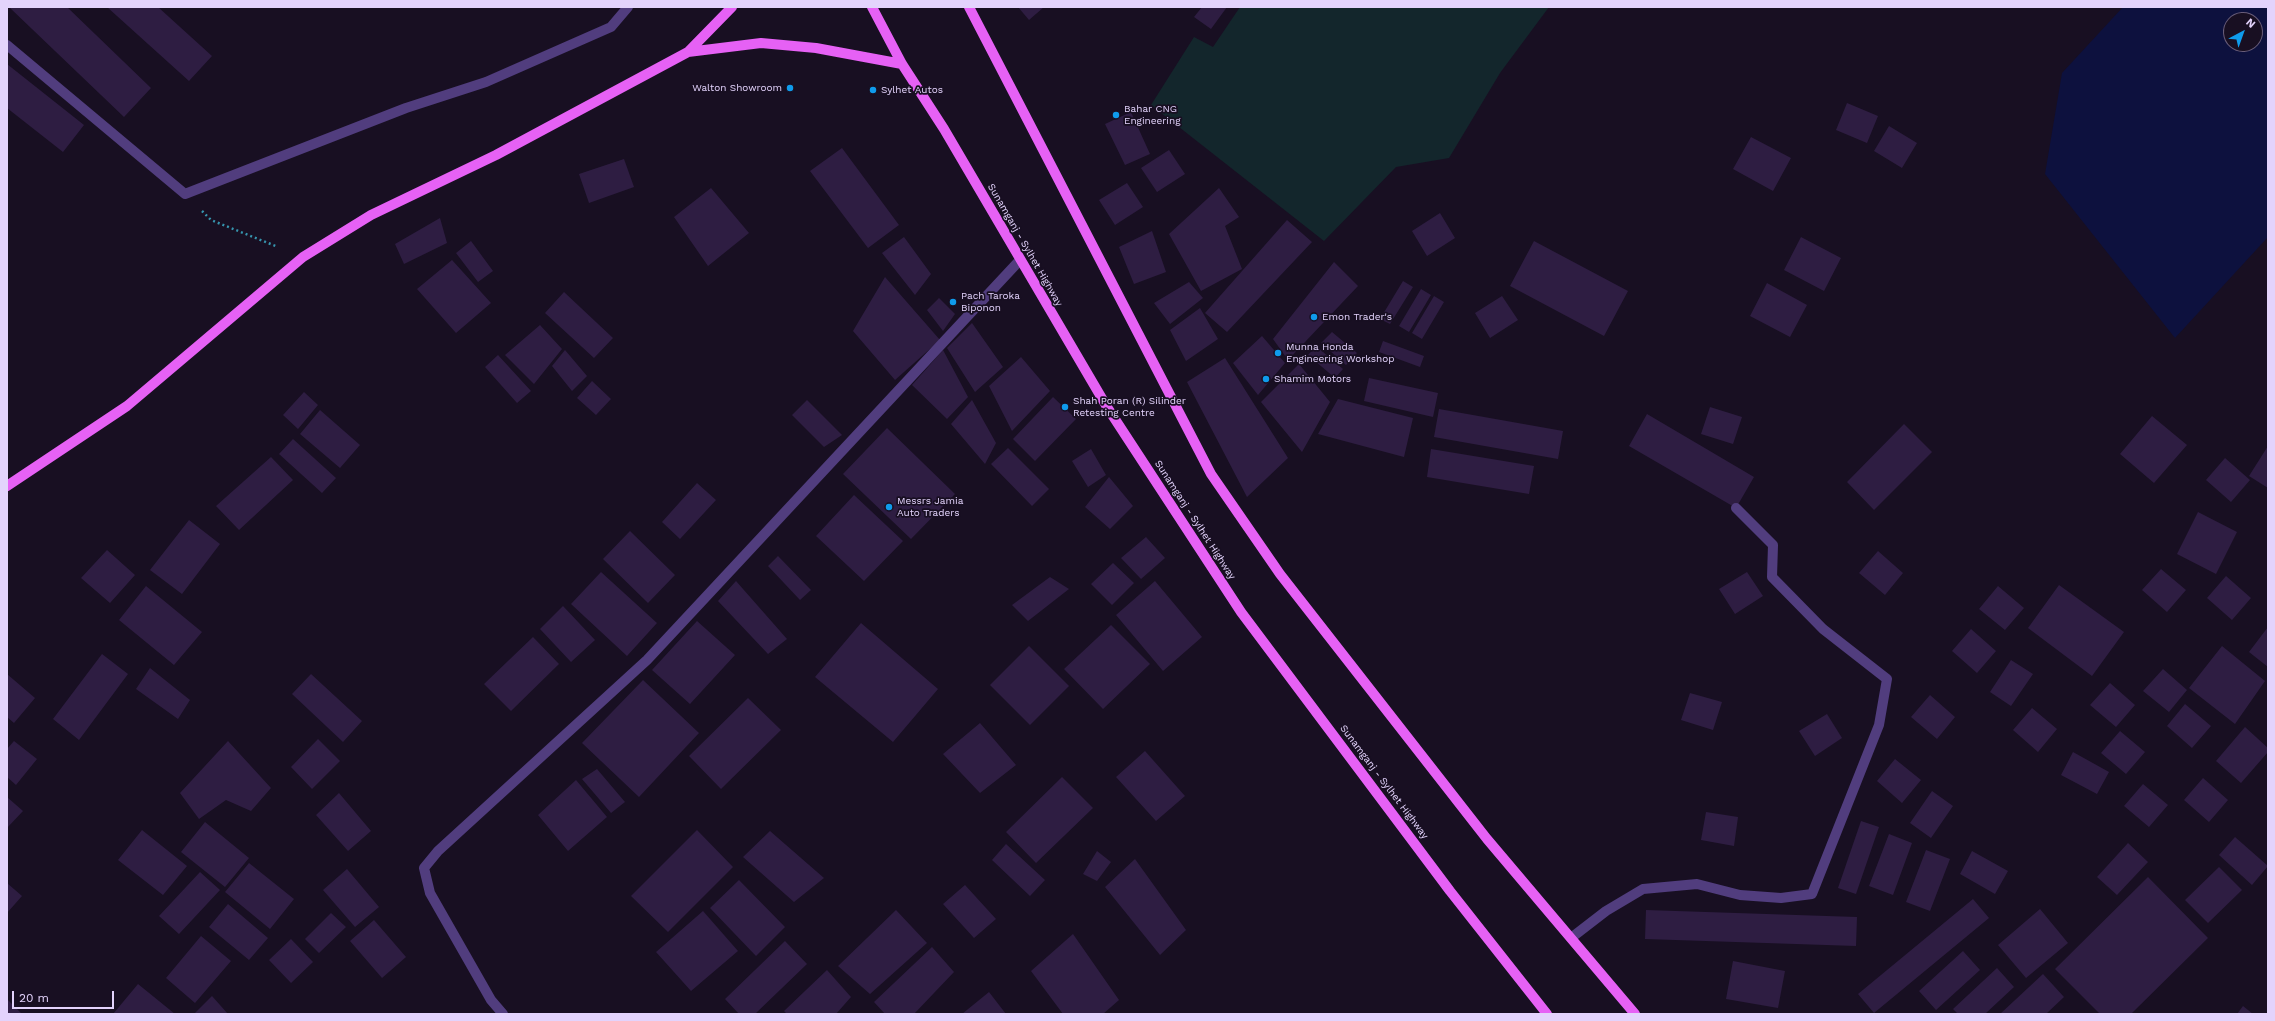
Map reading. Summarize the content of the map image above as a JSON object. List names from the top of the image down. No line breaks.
{"streets":{"main road":["Sunamganj - Sylhet Highway"]},"places":["Walton Showroom","Sylhet Autos","Bahar CNG Engineering","Pach Taroka Biponon","Emon Trader's","Munna Honda Engineering Workshop","Shamim Motors","Shah Poran (R) Silinder Retesting Centre","Messrs Jamia Auto Traders"],"scale_bar":"20 m","north":"top right"}
